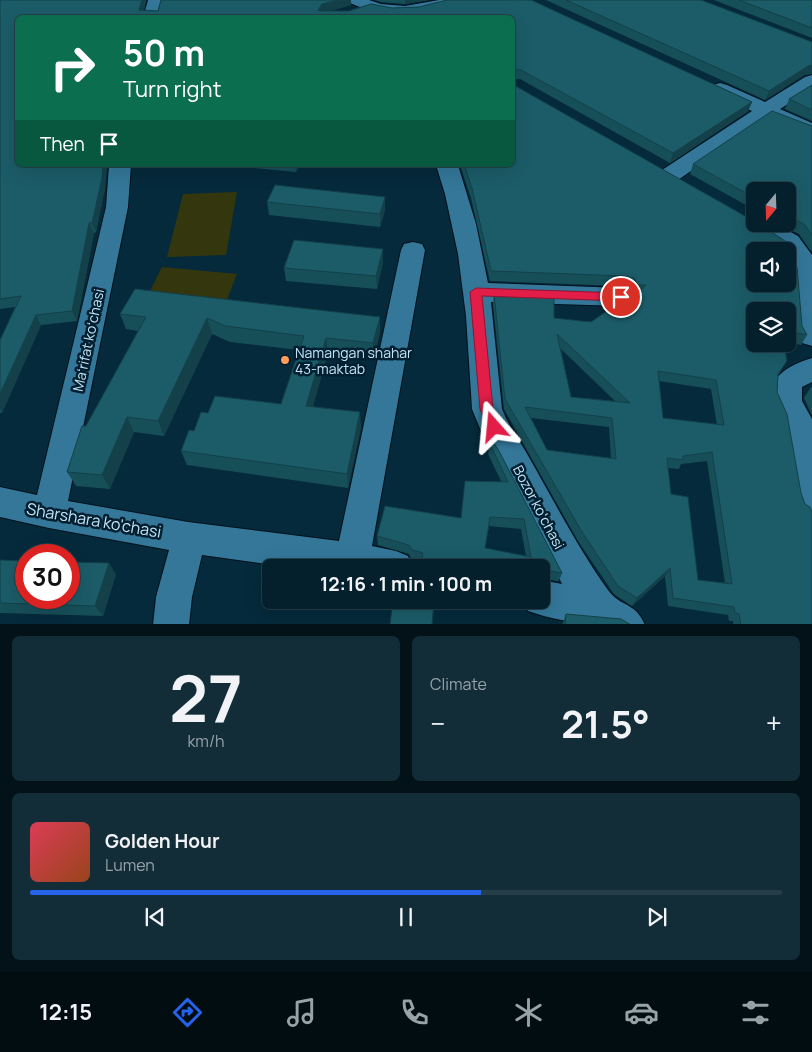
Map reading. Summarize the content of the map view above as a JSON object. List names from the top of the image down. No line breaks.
{"streets":{"street":["Maʻrifat koʻchasi","Bozor koʻchasi","Sharshara ko'chasi"]},"crossings":[["Maʻrifat koʻchasi","Sharshara ko'chasi"]],"places":["Namangan shahar 43-maktab"],"north":"bottom","page":{"turn":["50 m","Turn right"],"then":"Then","limit":"30","trip":"12:16 · 1 min · 100 m","tile":[["27","km/h"],"Climate"],"heat":["−","21.5°","+"],"song":["Golden Hour","Lumen"],"tabs":"12:15"}}
